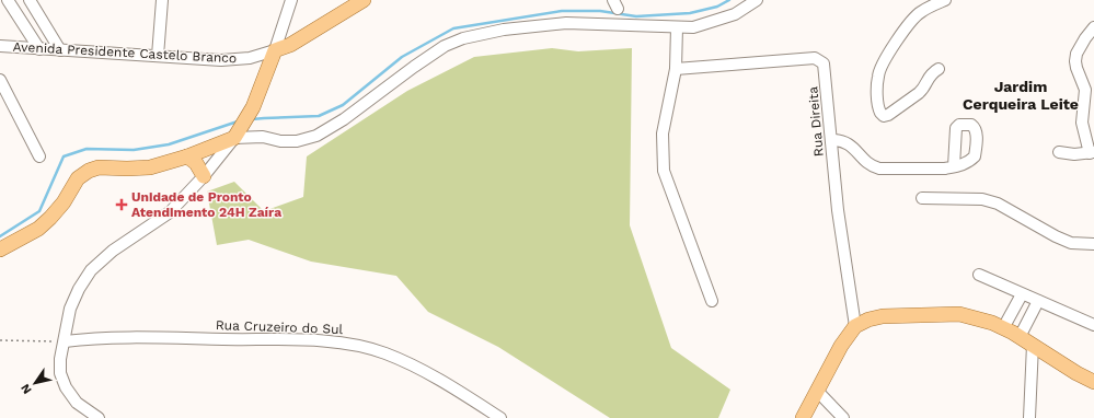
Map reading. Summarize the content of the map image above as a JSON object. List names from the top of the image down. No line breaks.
{"streets":{"main road":["Avenida Presidente Castelo Branco"],"street":["Rua Direita","Rua Cruzeiro do Sul"]},"districts":["Jardim Cerqueira Leite"],"places":{"health":["Unidade de Pronto Atendimento 24H Zaíra"]},"north":"bottom left"}
